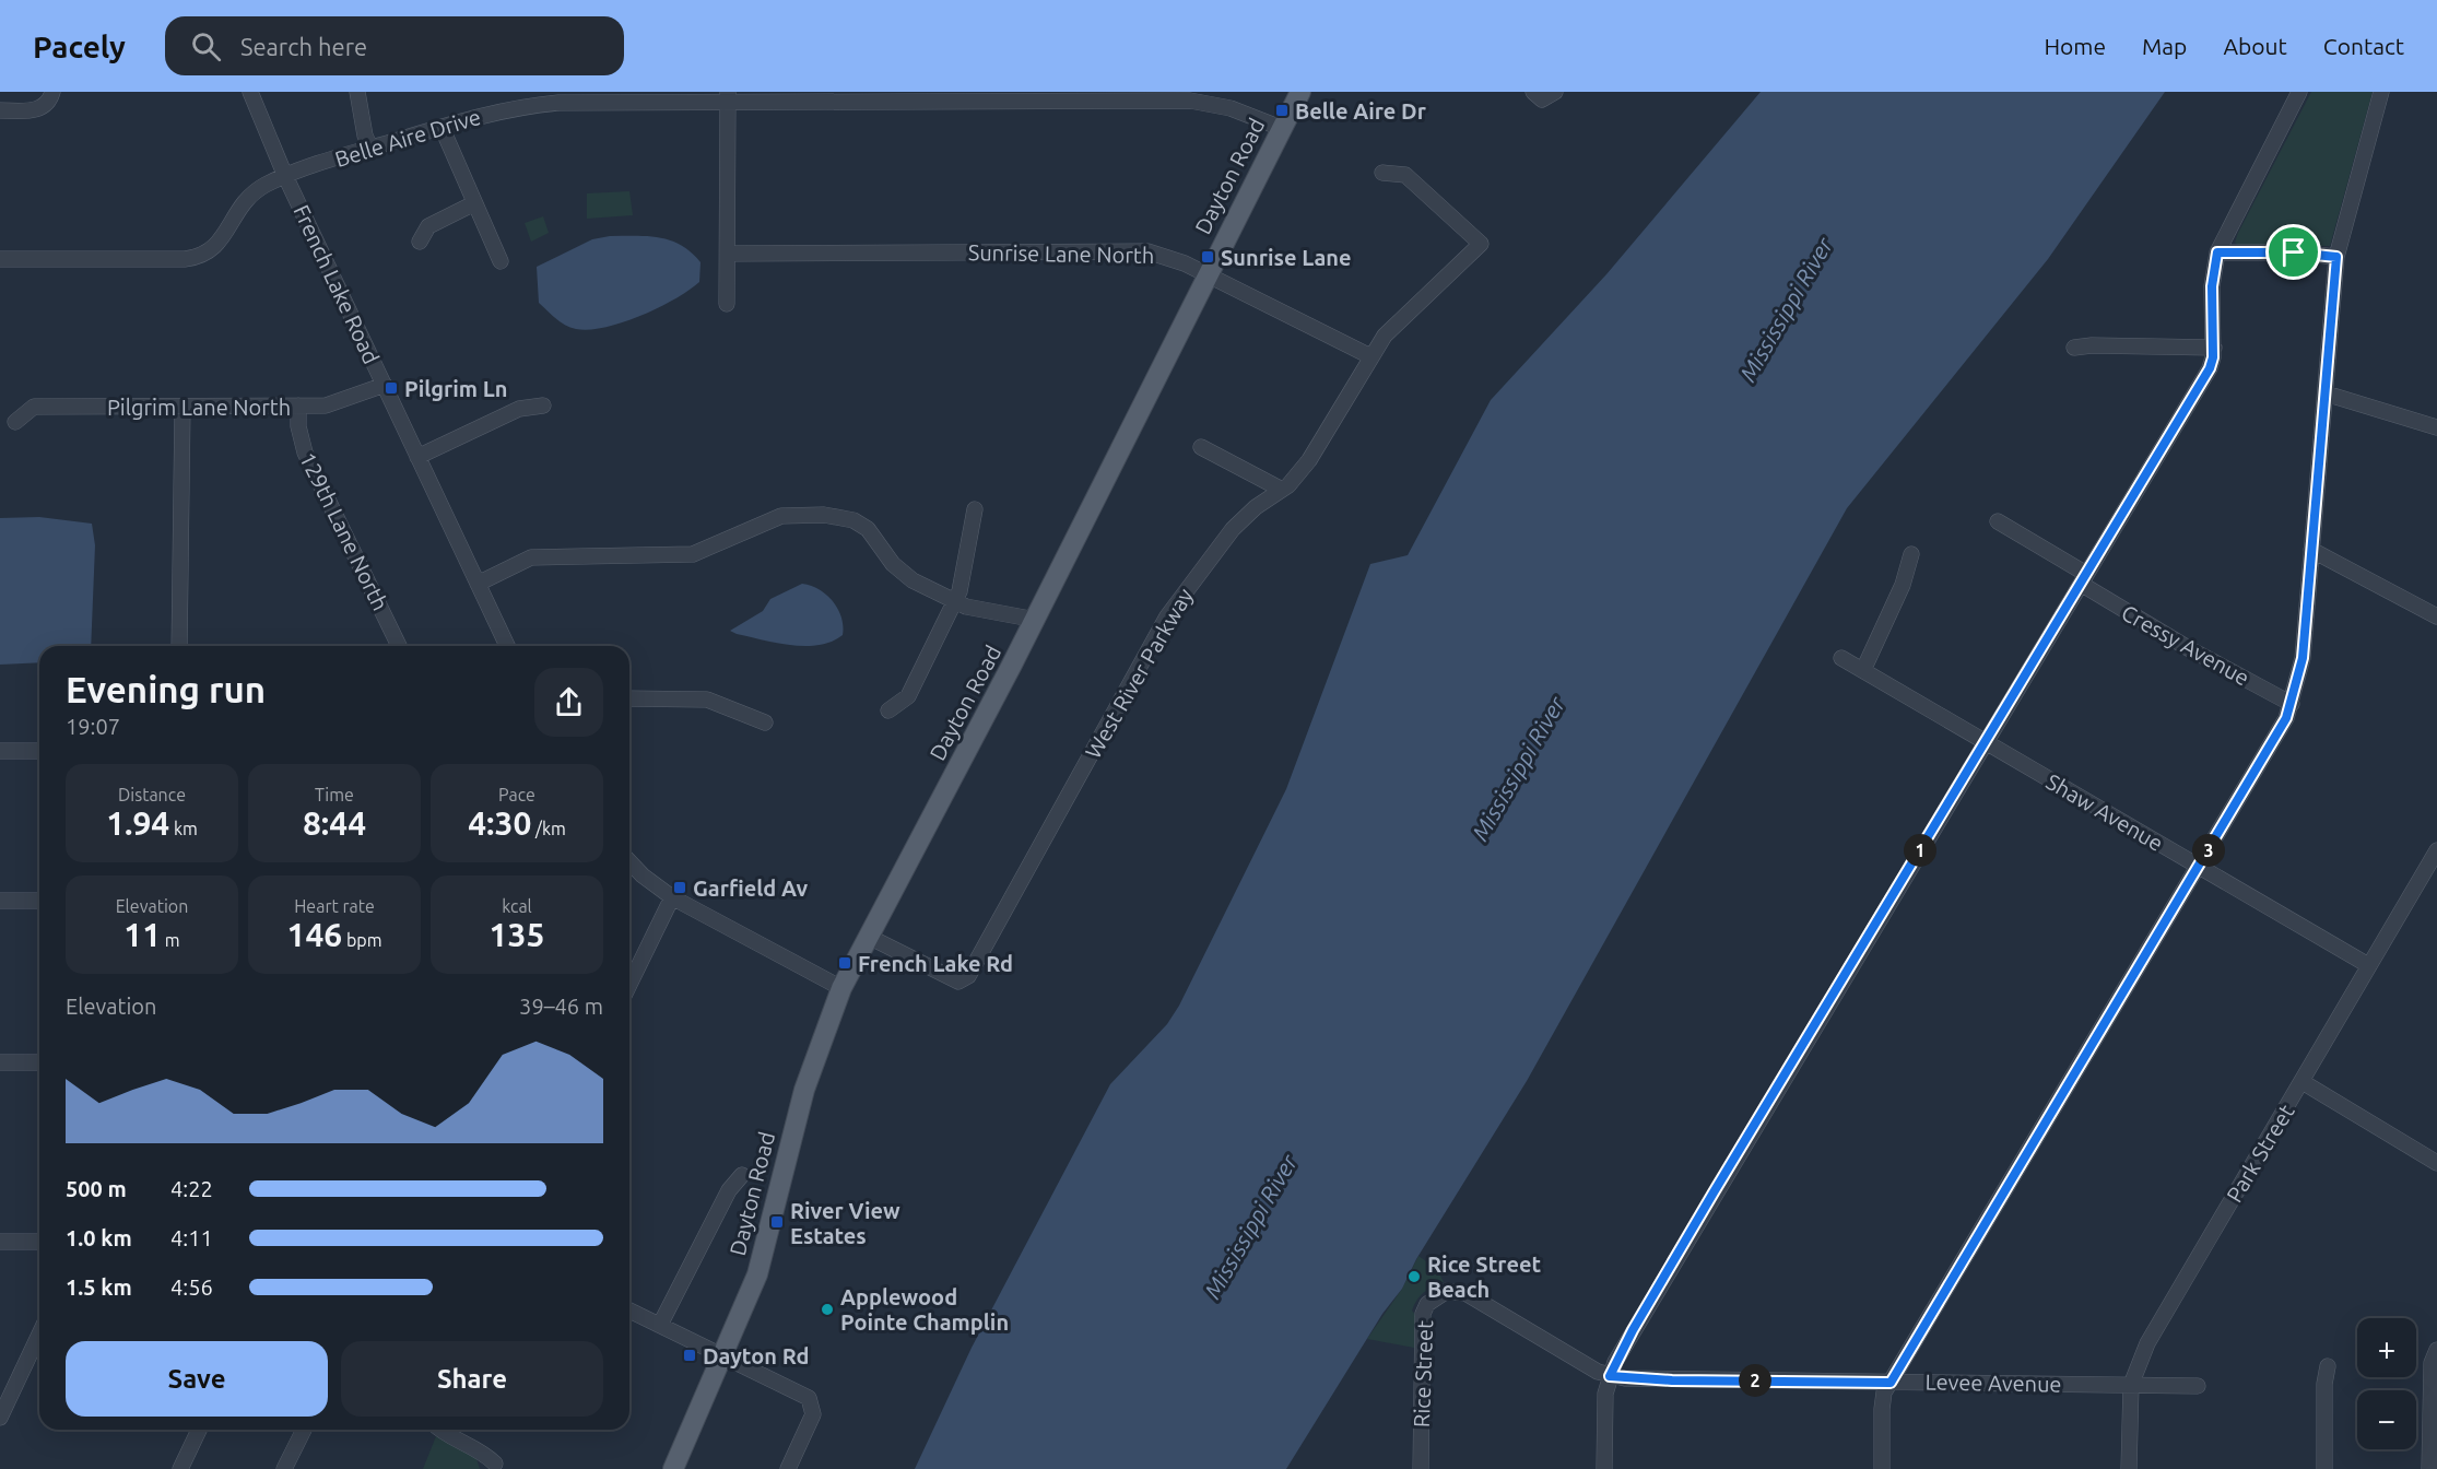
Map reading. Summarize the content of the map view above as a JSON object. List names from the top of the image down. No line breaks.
{"streets":{"main road":["Dayton Road"],"street":["Belle Aire Drive","Sunrise Lane North","French Lake Road","Pilgrim Lane North","129th Lane North","Cressy Avenue","West River Parkway","Shaw Avenue","Park Street","Rice Street","Levee Avenue"]},"crossings":[["Belle Aire Drive","Dayton Road"],["Belle Aire Drive","French Lake Road"],["Dayton Road","Sunrise Lane North"],["Dayton Road","West River Parkway"],["Sunrise Lane North","West River Parkway"],["French Lake Road","Pilgrim Lane North"],["Pilgrim Lane North","129th Lane North"],["Shaw Avenue","Park Street"],["Park Street","Levee Avenue"],["Rice Street","Levee Avenue"]],"water":["Mississippi River"],"places":{"transit":["Belle Aire Dr","Sunrise Lane","Pilgrim Ln","Garfield Av","French Lake Rd","River View Estates","Dayton Rd"],"other":["Rice Street Beach","Applewood Pointe Champlin"]},"page":{"header":"Pacely","search":"Search here","nav":["Home","Map","About","Contact"],"heading":["Evening run","19:07"],"stats":[["Distance","1.94 km"],["Time","8:44"],["Pace","4:30 /km"],["Elevation","11 m"],["Heart rate","146 bpm"],["kcal","135"]],"pins":["1","3","2"],"chart":["Elevation","39–46 m"],"list":[{"name":"500 m","note":"4:22"},{"name":"1.0 km","note":"4:11"},{"name":"1.5 km","note":"4:56"}],"map_buttons":["+","−"],"buttons":["Save","Share"]}}
